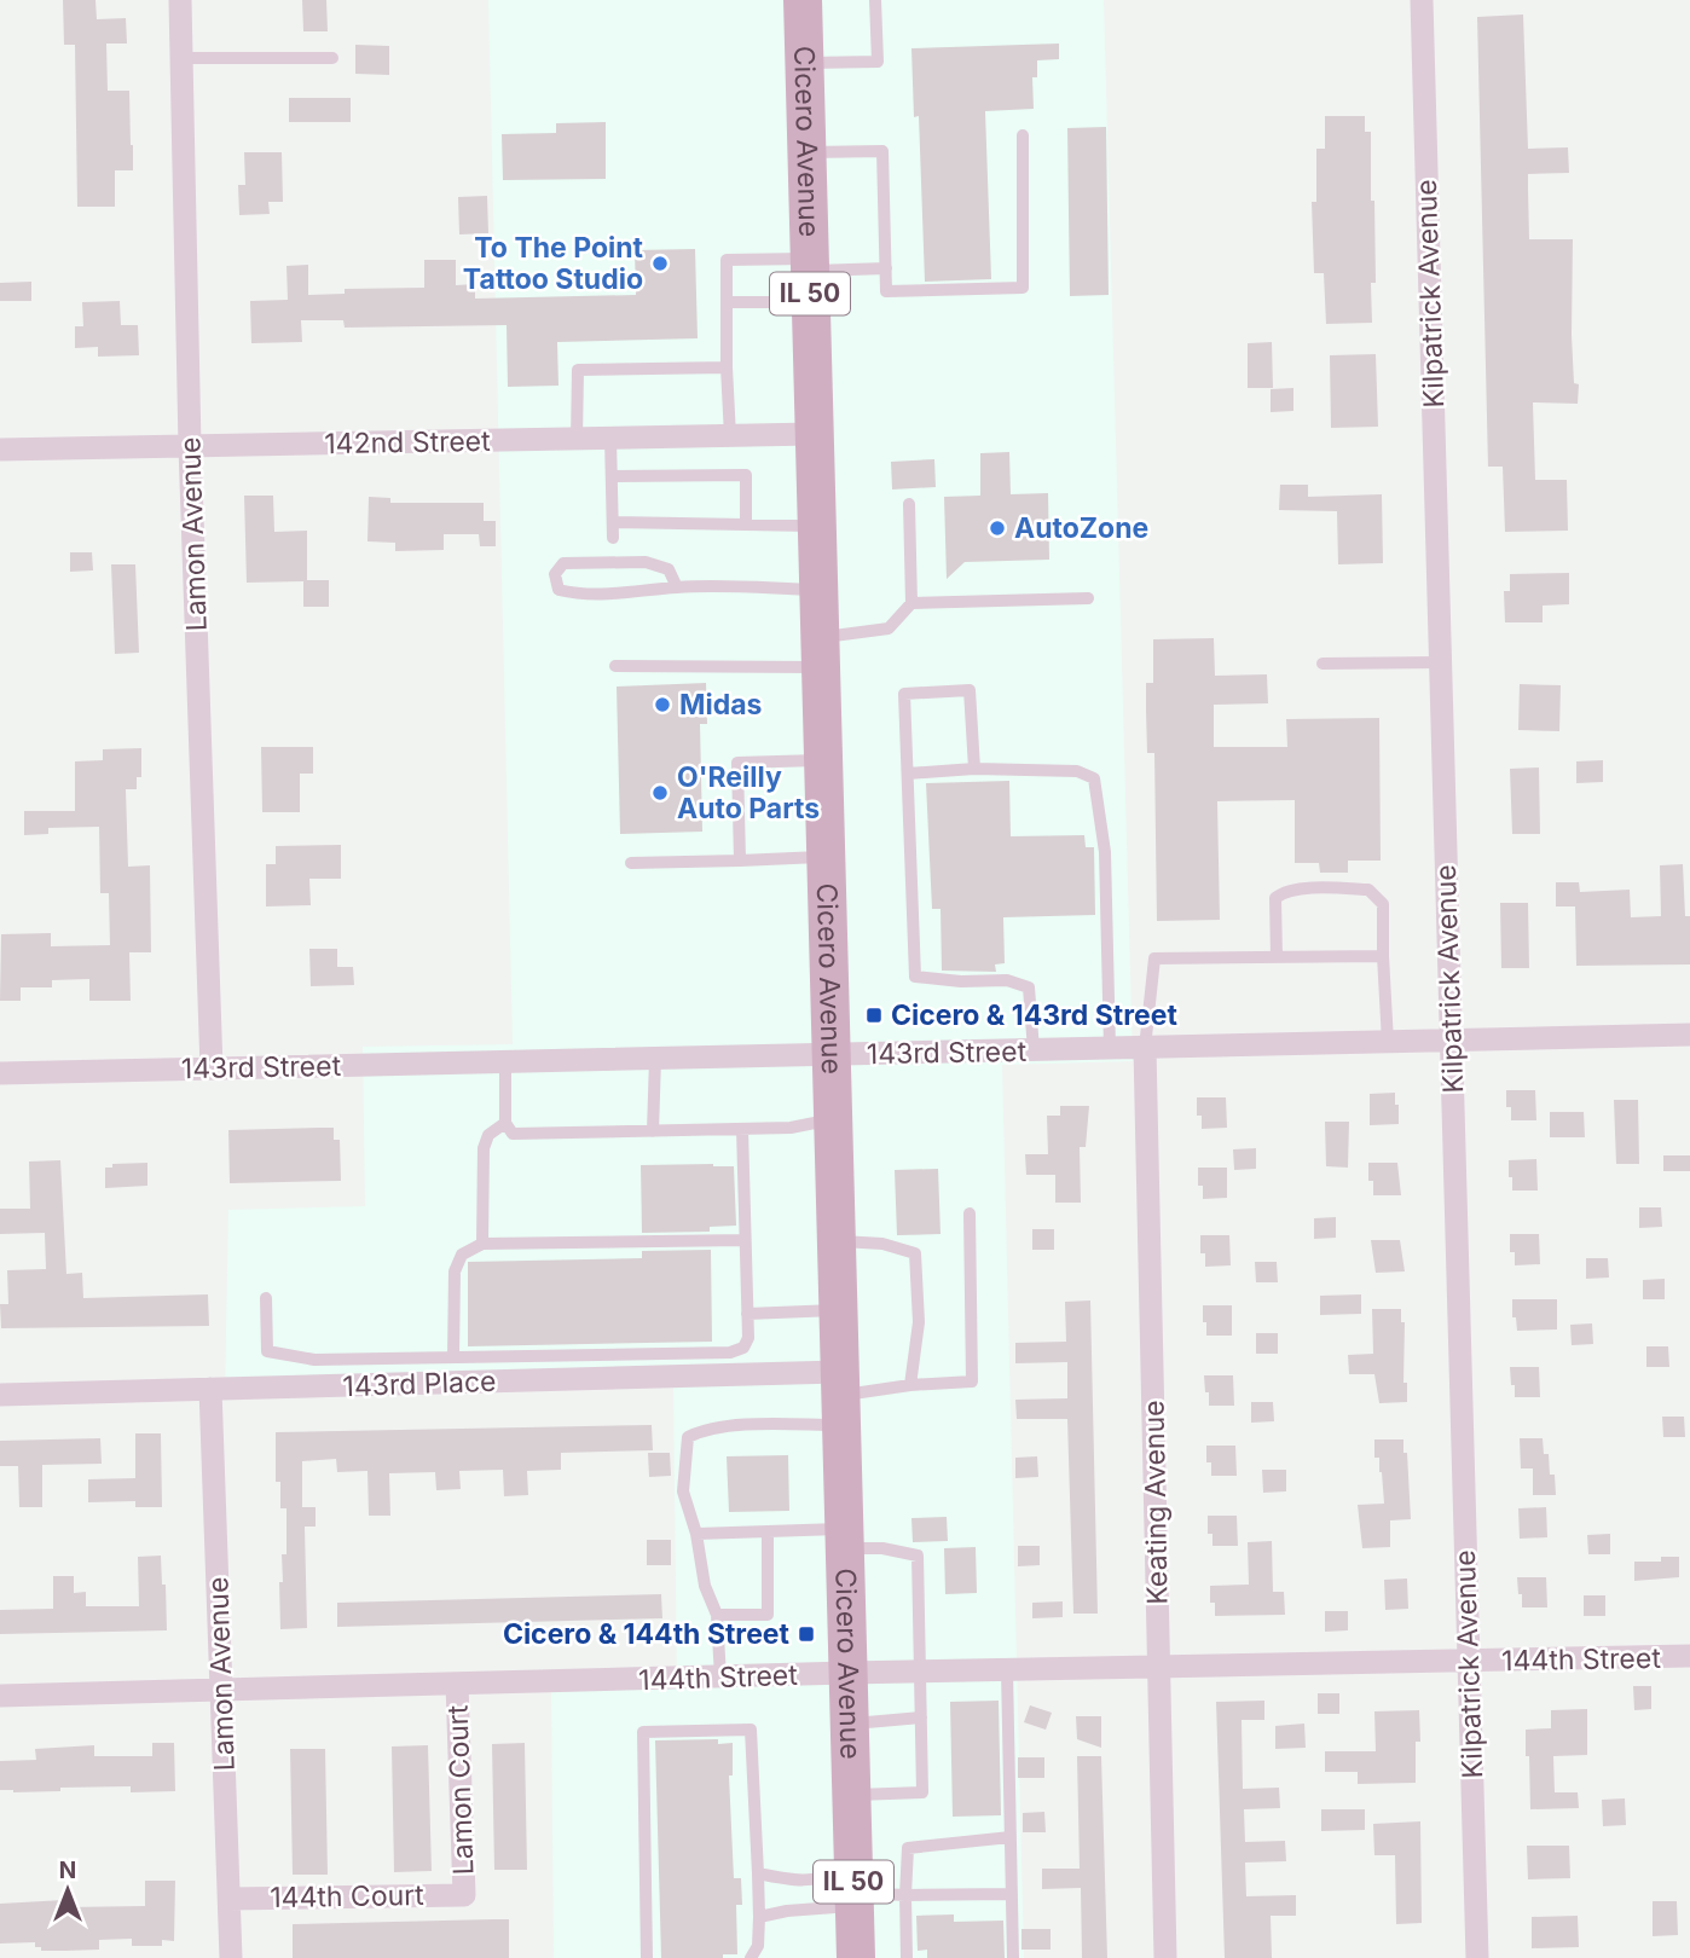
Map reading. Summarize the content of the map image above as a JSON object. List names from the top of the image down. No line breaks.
{"streets":{"main road":["Cicero Avenue","IL 50"],"street":["Kilpatrick Avenue","142nd Street","Lamon Avenue","143rd Street","143rd Place","Keating Avenue","144th Street","Lamon Court","144th Court"]},"crossings":[["Cicero Avenue","142nd Street"],["Cicero Avenue","143rd Street"],["Cicero Avenue","143rd Place"],["Cicero Avenue","144th Street"],["Kilpatrick Avenue","143rd Street"],["Kilpatrick Avenue","144th Street"],["142nd Street","Lamon Avenue"],["Lamon Avenue","143rd Street"],["Lamon Avenue","143rd Place"],["Lamon Avenue","144th Street"],["Lamon Avenue","144th Court"],["143rd Street","Keating Avenue"],["Keating Avenue","144th Street"],["144th Street","Lamon Court"],["Lamon Court","144th Court"]],"places":{"other":["To The Point Tattoo Studio","AutoZone","Midas","O'Reilly Auto Parts"],"transit":["Cicero & 143rd Street","Cicero & 144th Street"]},"north":"top"}
